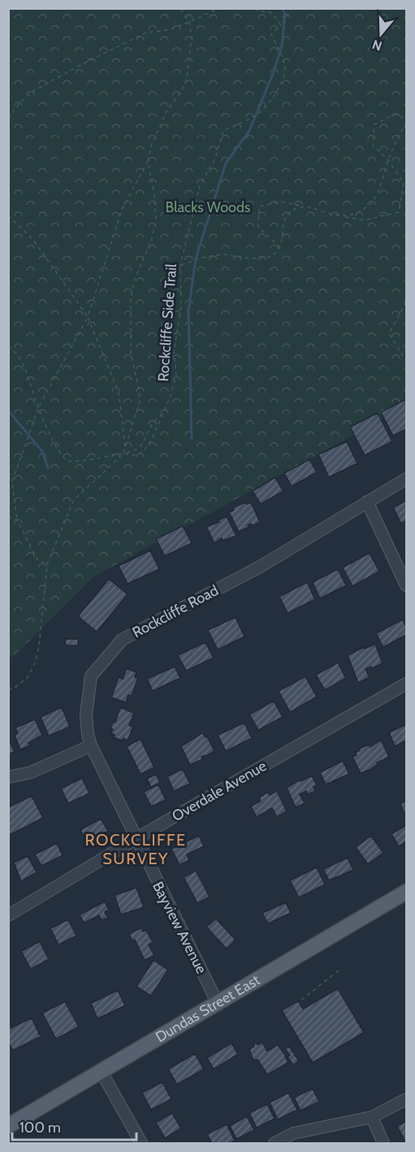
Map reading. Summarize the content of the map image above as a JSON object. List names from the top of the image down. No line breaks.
{"streets":{"main road":["Dundas Street East"],"street":["Rockcliffe Road","Overdale Avenue","Bayview Avenue"],"path":["Rockcliffe Side Trail"]},"crossings":[["Rockcliffe Road","Bayview Avenue"],["Overdale Avenue","Bayview Avenue"],["Bayview Avenue","Dundas Street East"]],"districts":["ROCKCLIFFE SURVEY"],"parks":["Blacks Woods"],"scale_bar":"100 m","north":"bottom"}
